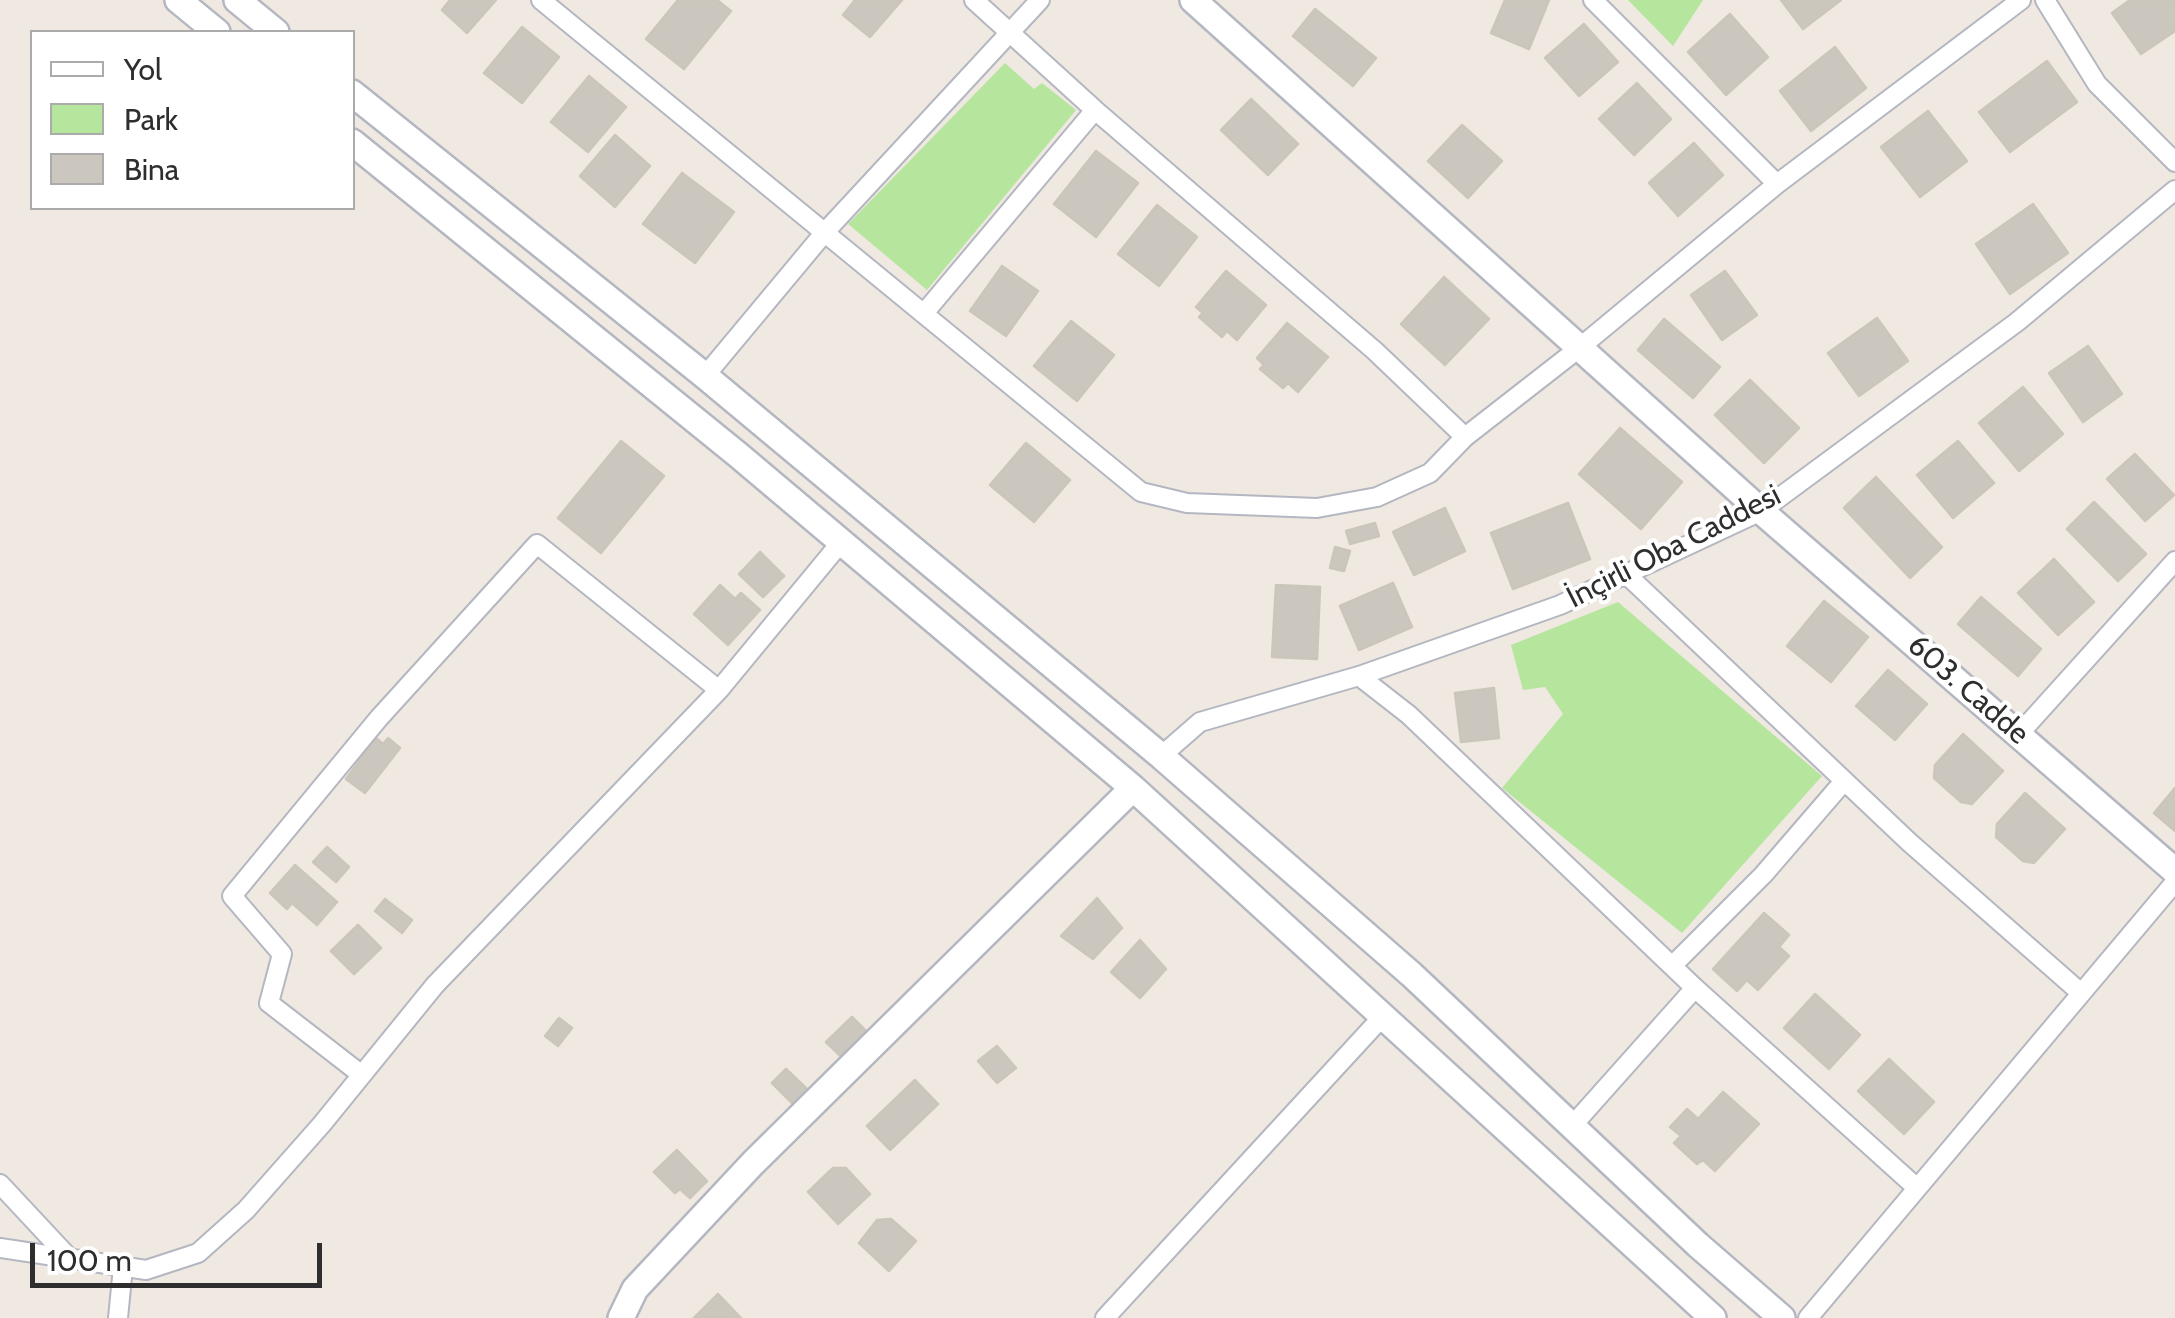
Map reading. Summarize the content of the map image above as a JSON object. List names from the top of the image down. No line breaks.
{"streets":{"main road":["603. Cadde"],"street":["İnçirli Oba Caddesi"]},"crossings":[["İnçirli Oba Caddesi","603. Cadde"]],"legend":["Yol","Park","Bina"],"scale_bar":"100 m"}
